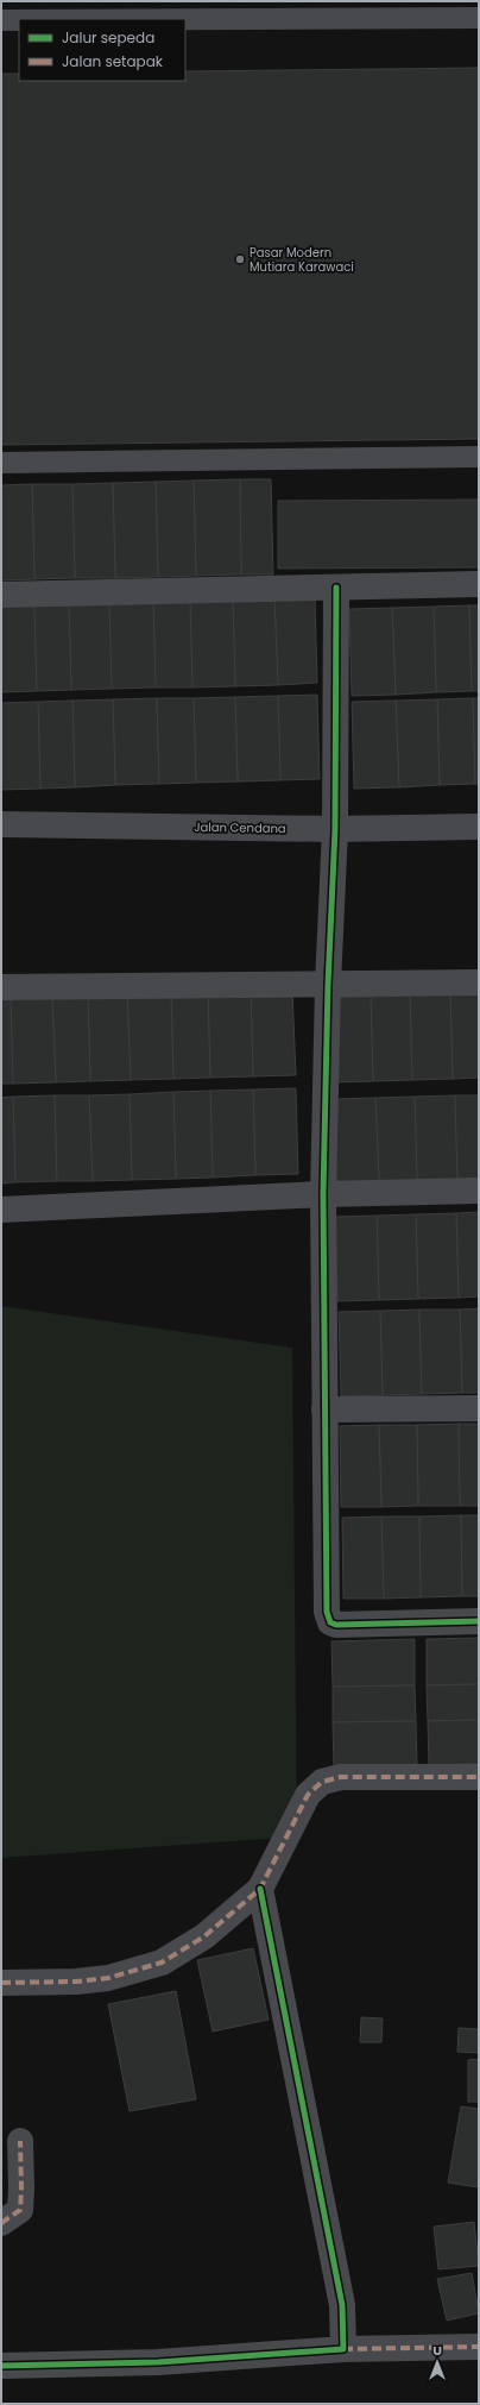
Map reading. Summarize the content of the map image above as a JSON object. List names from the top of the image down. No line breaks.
{"streets":{"street":["Jalan Cendana"]},"places":["Pasar Modern Mutiara Karawaci"],"legend":["Jalur sepeda","Jalan setapak"],"north":"top"}
